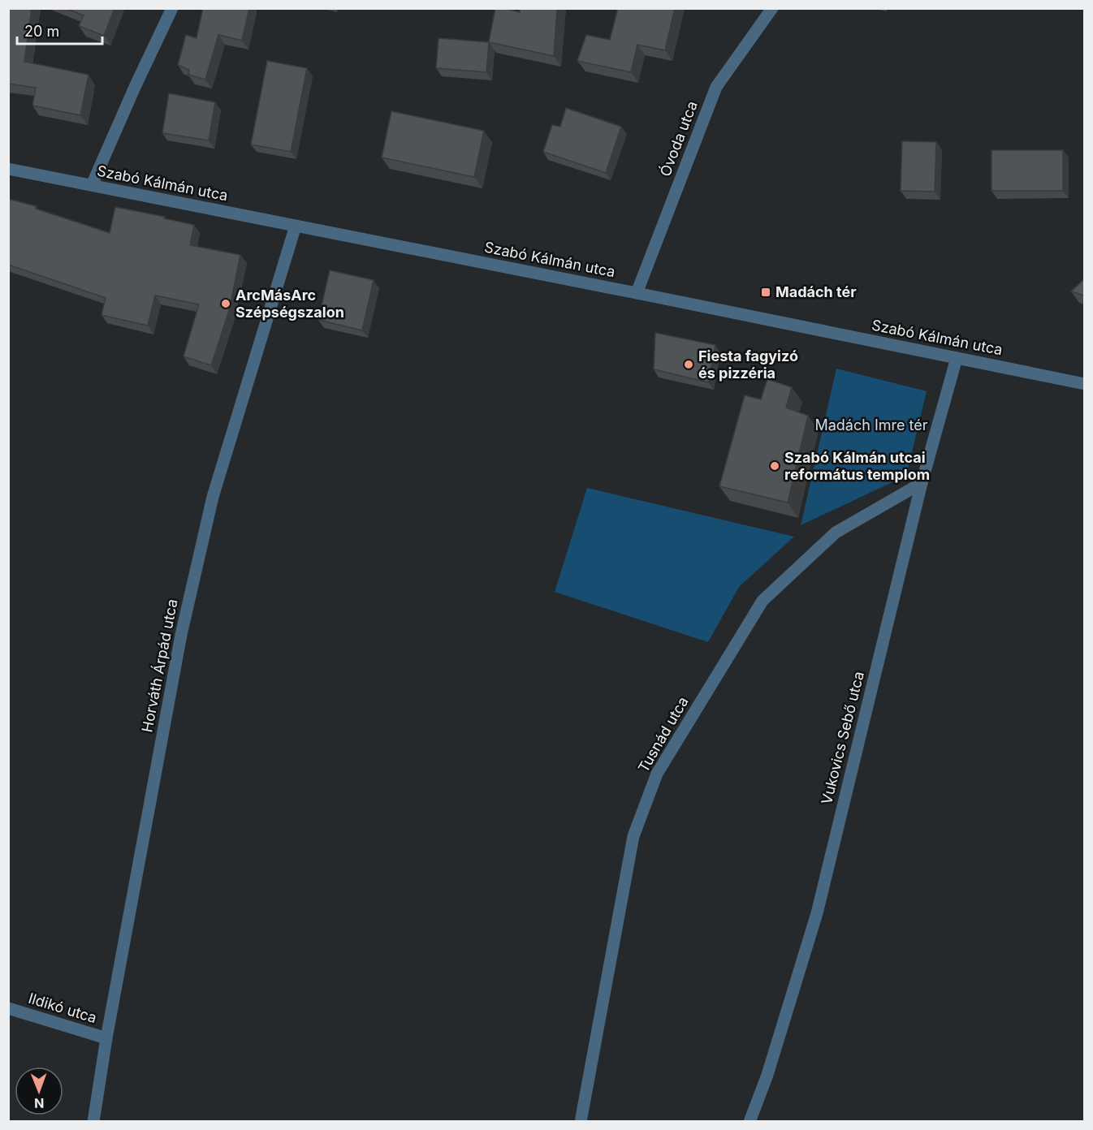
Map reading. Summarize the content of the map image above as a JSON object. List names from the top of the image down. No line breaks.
{"streets":{"street":["Óvoda utca","Szabó Kálmán utca","Horváth Árpád utca","Tusnád utca","Vukovics Sebő utca","Ildikó utca"]},"crossings":[["Óvoda utca","Szabó Kálmán utca"],["Szabó Kálmán utca","Horváth Árpád utca"],["Szabó Kálmán utca","Vukovics Sebő utca"],["Horváth Árpád utca","Ildikó utca"],["Tusnád utca","Vukovics Sebő utca"]],"parks":["Madách Imre tér"],"places":{"transit":["Madách tér"],"other":["ArcMásArc Szépségszalon","Fiesta fagyizó és pizzéria","Szabó Kálmán utcai református templom"]},"scale_bar":"20 m","north":"bottom"}
